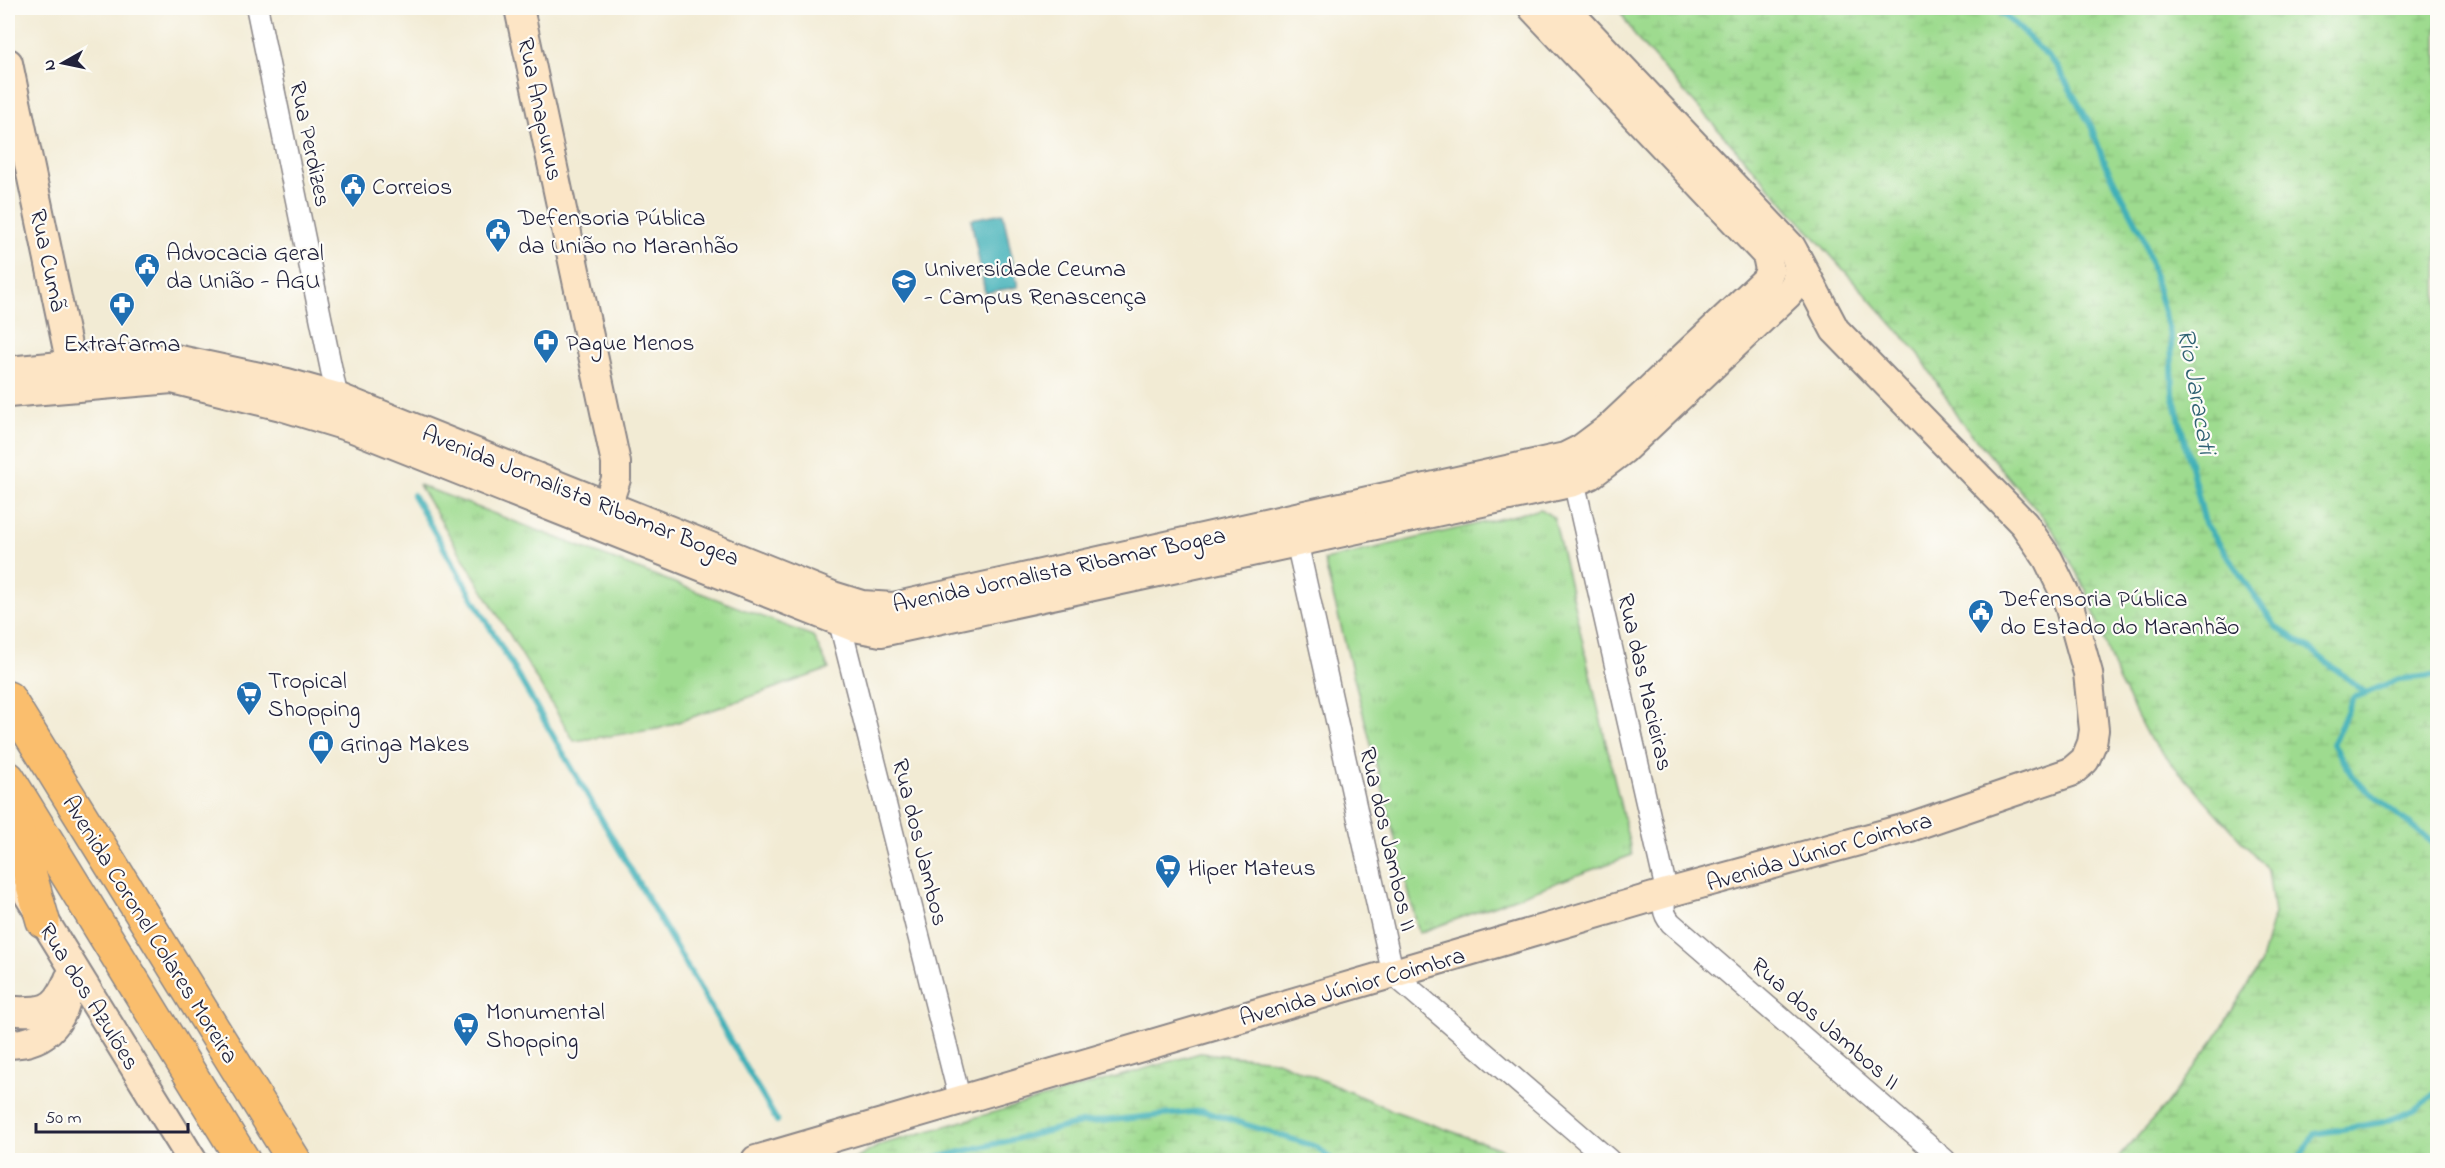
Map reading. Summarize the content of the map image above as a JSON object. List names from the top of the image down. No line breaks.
{"streets":{"main road":["Rua Anapurus","Rua Cumã","Avenida Jornalista Ribamar Bogea","Avenida Júnior Coimbra","Avenida Coronel Colares Moreira","Rua dos Azulões"],"street":["Rua Perdizes","Rua das Macieiras","Rua dos Jambos II","Rua dos Jambos"]},"crossings":[["Rua Anapurus","Avenida Jornalista Ribamar Bogea"],["Rua Perdizes","Avenida Jornalista Ribamar Bogea"],["Rua Cumã","Avenida Jornalista Ribamar Bogea"],["Avenida Jornalista Ribamar Bogea","Rua das Macieiras"],["Avenida Jornalista Ribamar Bogea","Rua dos Jambos II"],["Avenida Jornalista Ribamar Bogea","Rua dos Jambos"],["Avenida Jornalista Ribamar Bogea","Avenida Júnior Coimbra"],["Rua das Macieiras","Rua dos Jambos II"],["Rua das Macieiras","Avenida Júnior Coimbra"],["Rua dos Jambos II","Avenida Júnior Coimbra"],["Rua dos Jambos","Avenida Júnior Coimbra"]],"water":["Rio Jaracati"],"places":{"public building":["Correios","Defensoria Pública da União no Maranhão","Advocacia Geral da União - AGU","Defensoria Pública do Estado do Maranhão"],"school or university":["Universidade Ceuma - Campus Renascença"],"pharmacy":["Extrafarma","Pague Menos"],"supermarket":["Tropical Shopping","Hiper Mateus","Monumental Shopping"],"shop":["Gringa Makes"]},"scale_bar":"50 m","north":"left"}
